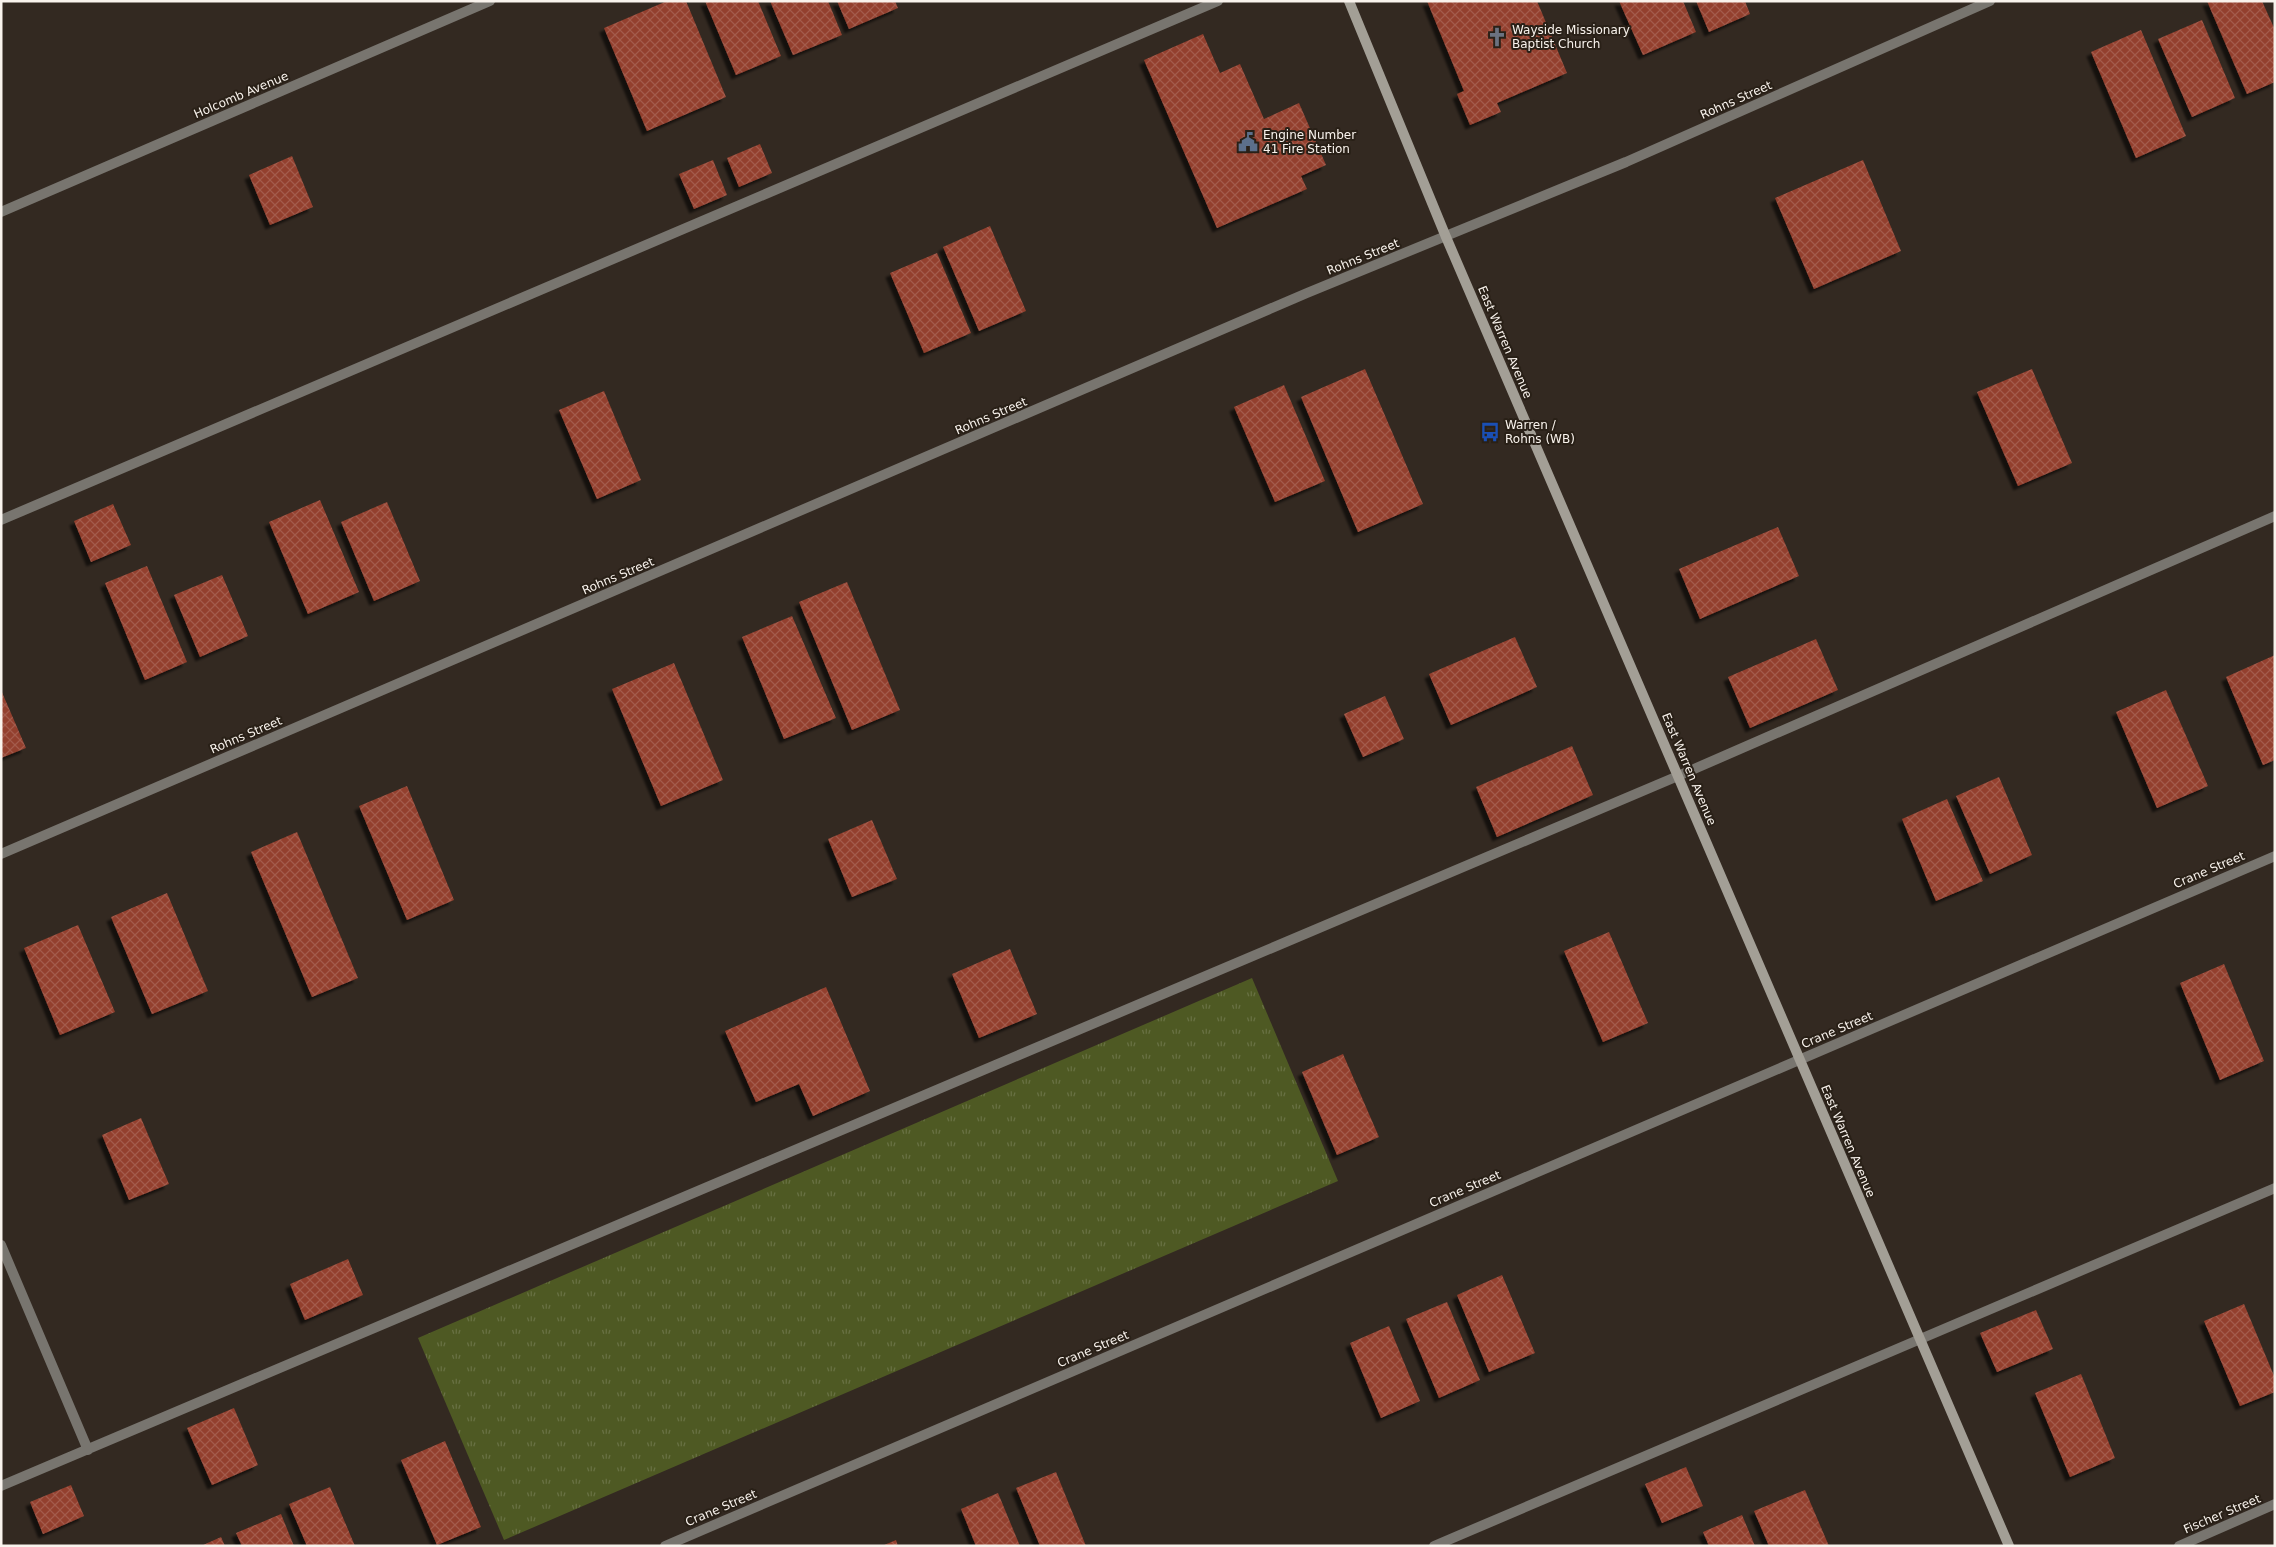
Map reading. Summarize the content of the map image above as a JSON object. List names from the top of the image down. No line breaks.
{"streets":{"main road":["East Warren Avenue"],"street":["Holcomb Avenue","Rohns Street","Crane Street","Fischer Street"]},"crossings":[["Rohns Street","East Warren Avenue"],["East Warren Avenue","Crane Street"]],"places":{"church":["Wayside Missionary Baptist Church"],"public building":["Engine Number 41 Fire Station"],"bus stop":["Warren / Rohns (WB)"]}}
